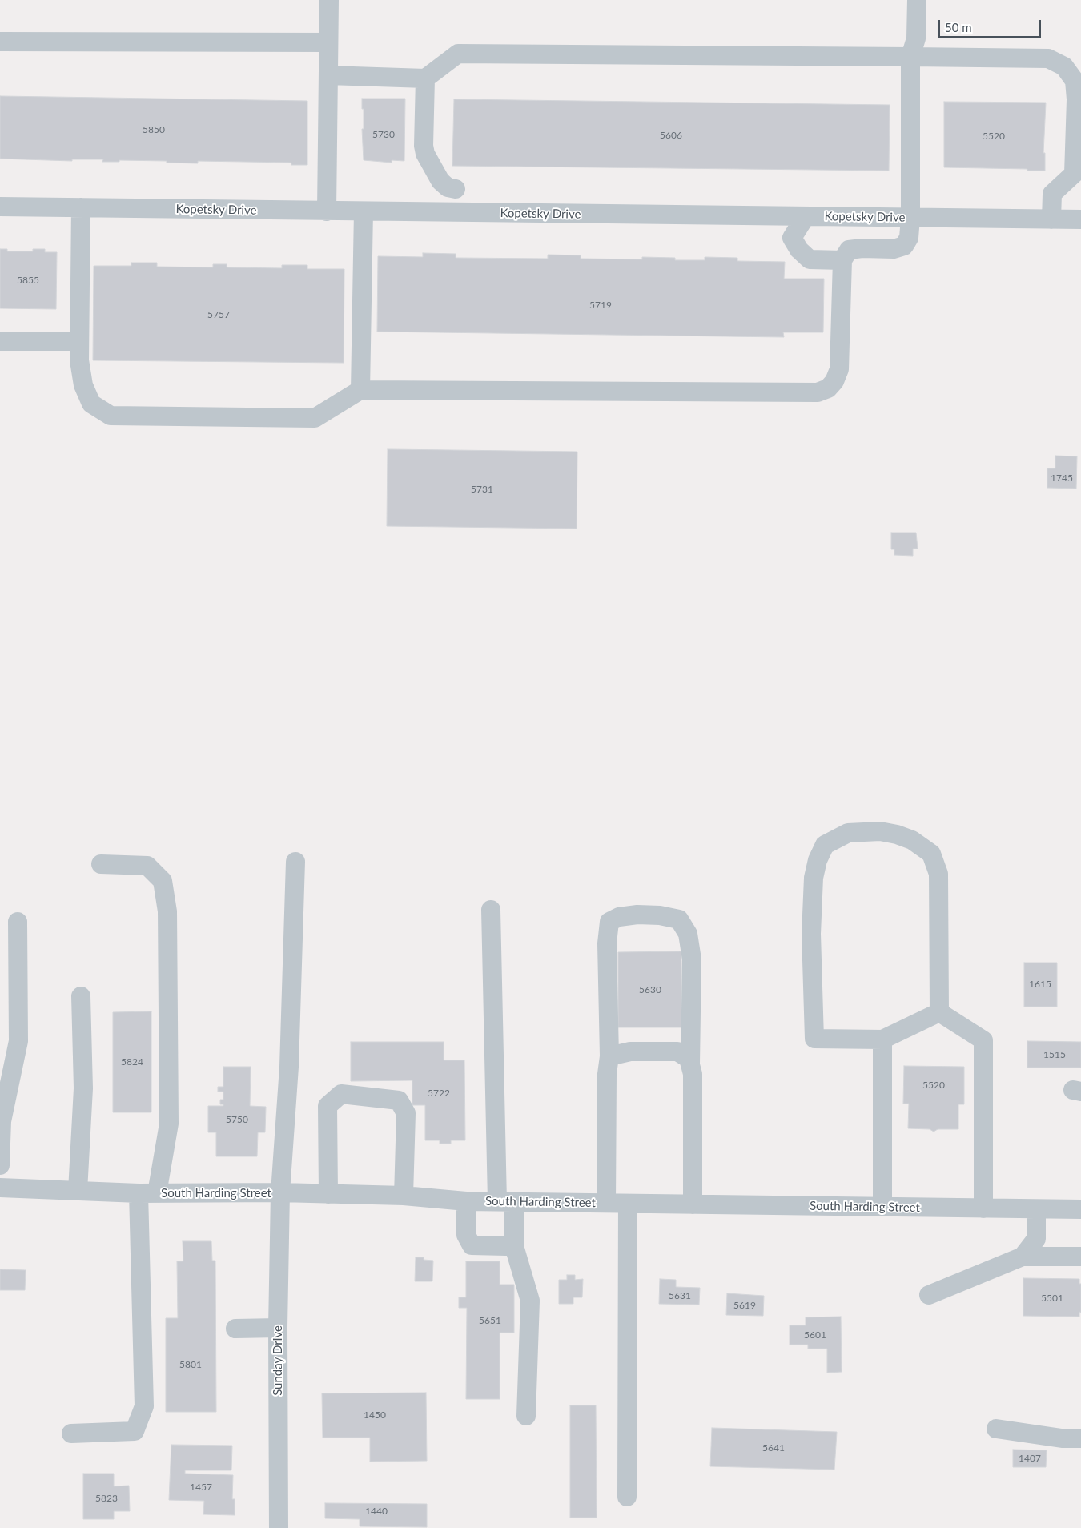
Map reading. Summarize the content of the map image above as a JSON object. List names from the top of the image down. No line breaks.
{"streets":{"street":["Kopetsky Drive","South Harding Street","Sunday Drive"]},"crossings":[["South Harding Street","Sunday Drive"]],"house_numbers":["5850","5730","5606","5520","5855","5719","5757","1745","5731","1615","5630","1515","5824","5520","5722","5750","5631","5501","5619","5651","5601","5801","1450","5641","1407","1457","5823","1440"],"scale_bar":"50 m"}
